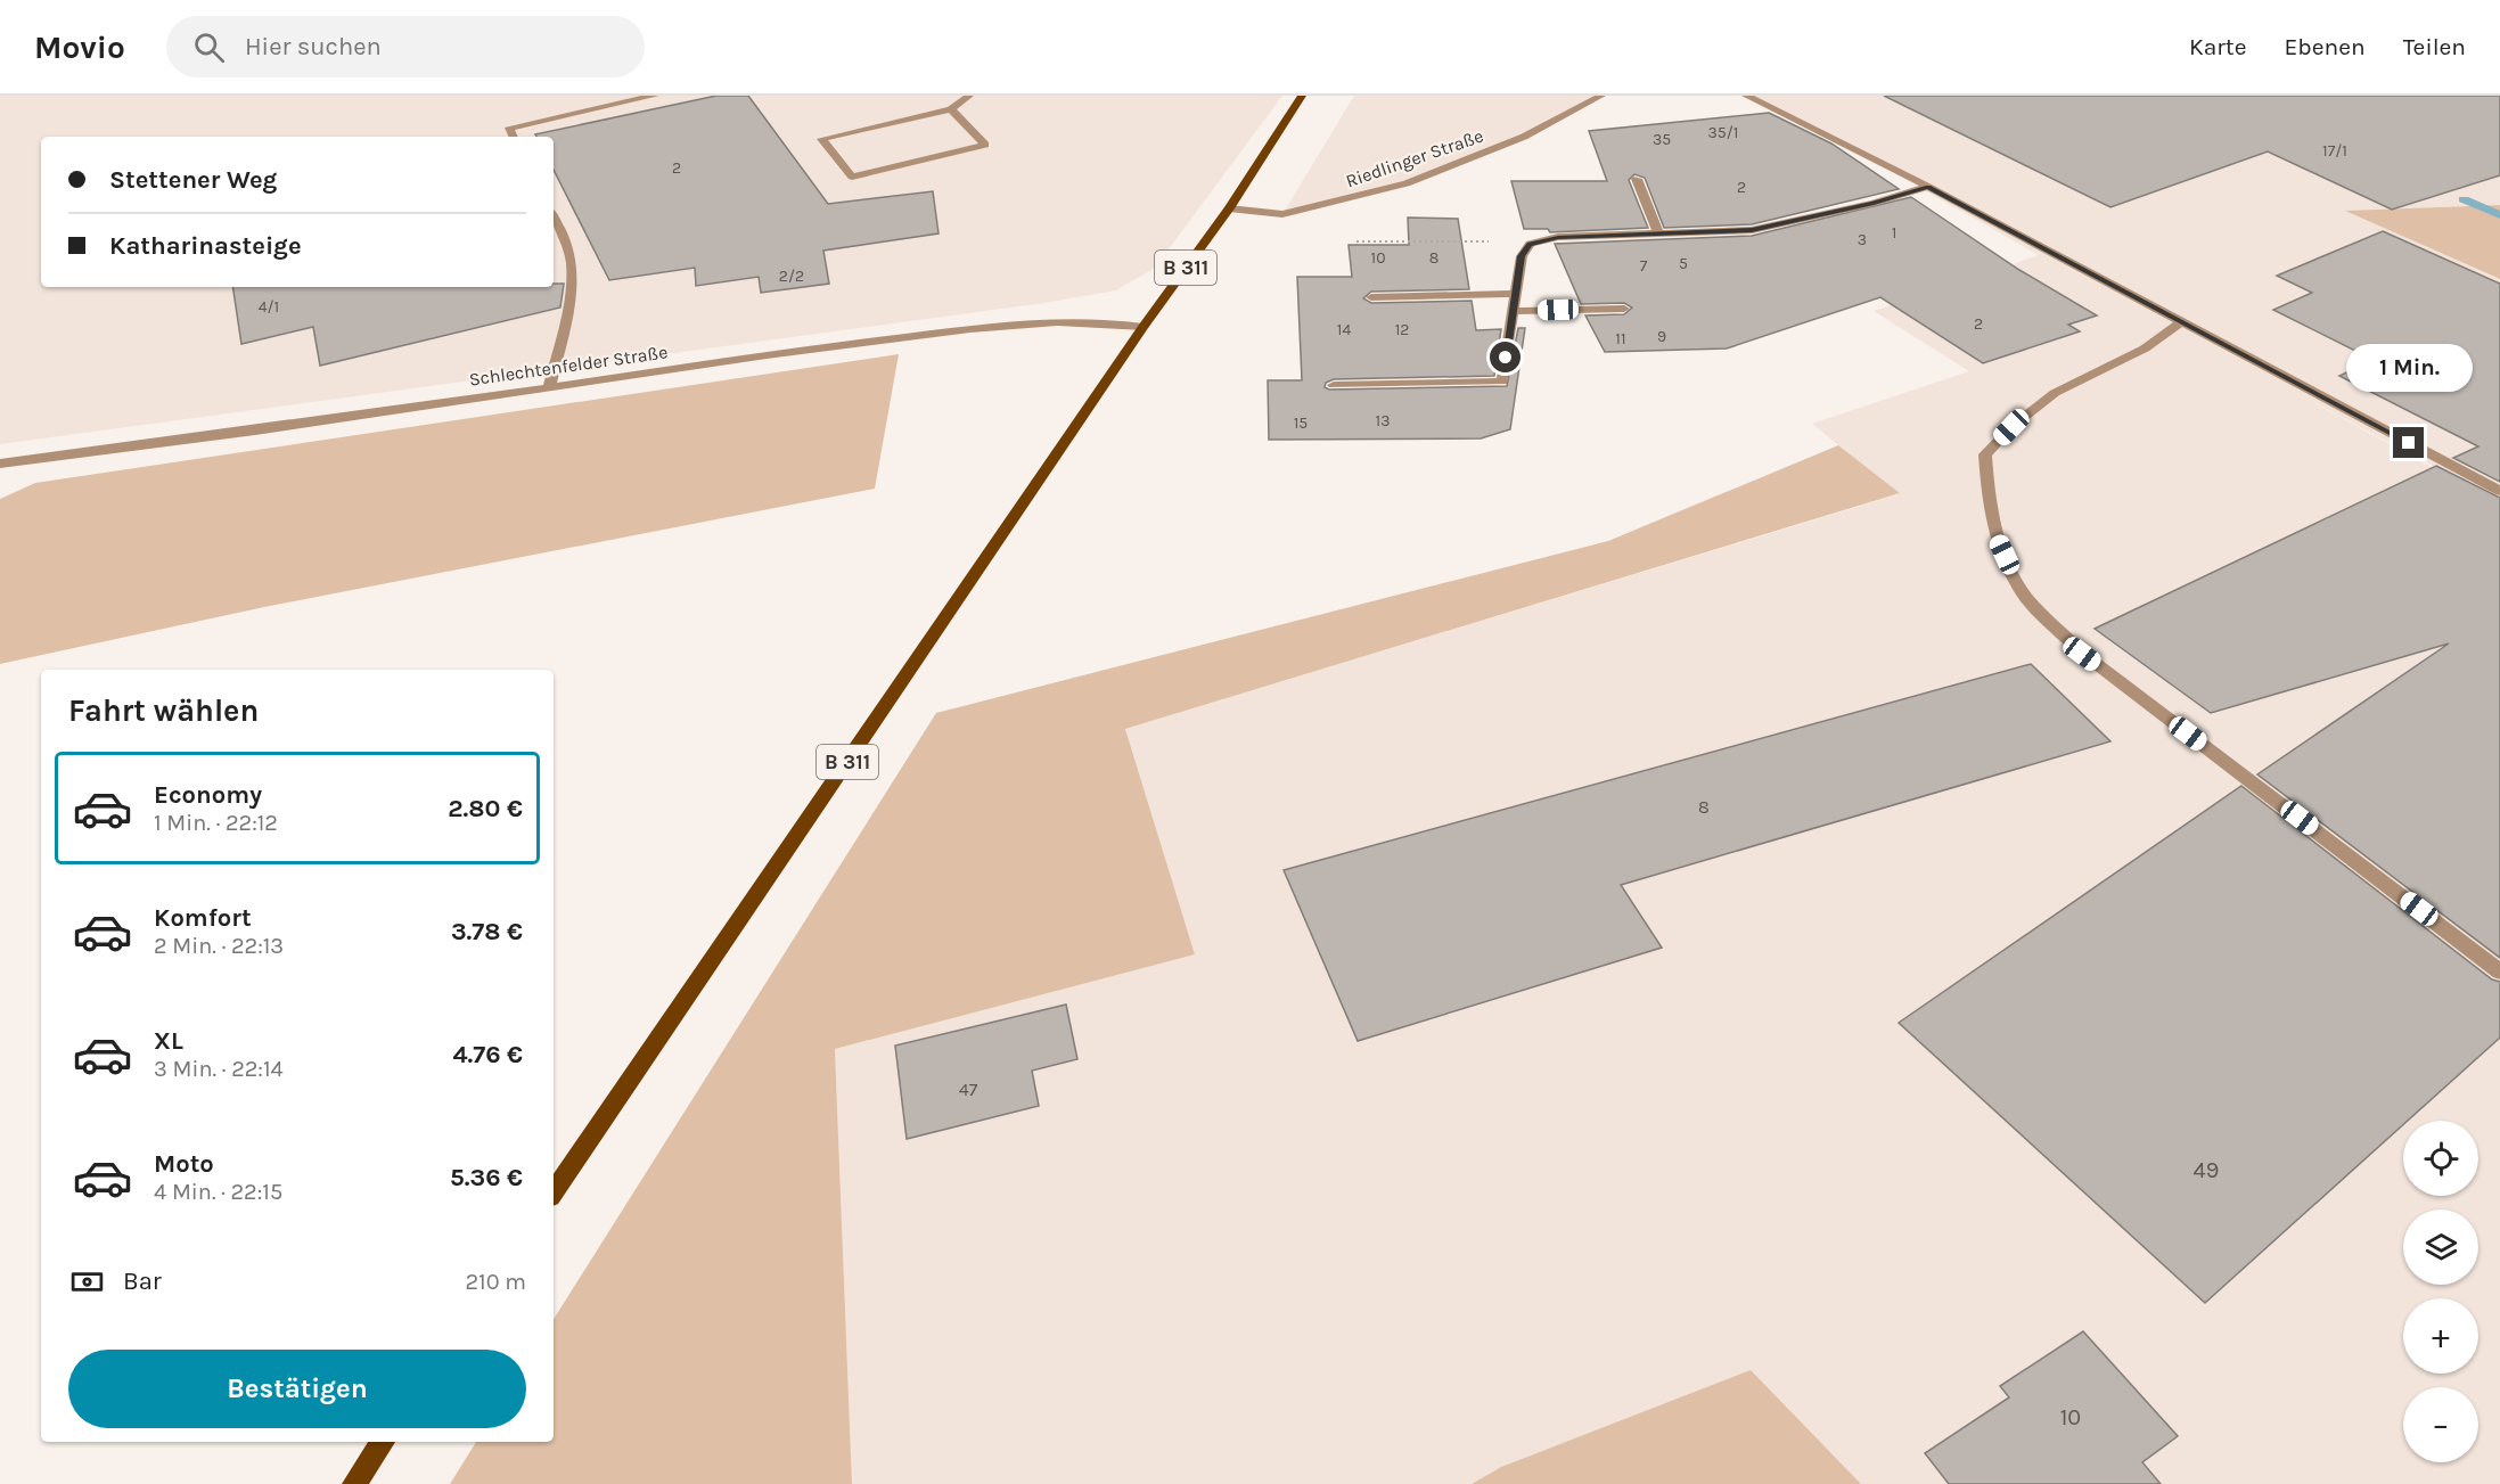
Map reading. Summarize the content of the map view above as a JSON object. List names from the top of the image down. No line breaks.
{"streets":{"main road":["B 311"],"street":["Riedlinger Straße","Schlechtenfelder Straße"]},"crossings":[["Riedlinger Straße","B 311"],["B 311","Schlechtenfelder Straße"]],"house_numbers":["35/1","35","17/1","2","2","1","3","10","8","5","7","2/2","4/1","2","14","12","9","11","13","15","8","47","49","10"],"page":{"header":"Movio","search":"Hier suchen","nav":["Karte","Ebenen","Teilen"],"banner":["Stettener Weg","Katharinasteige"],"bubble":"1 Min.","heading":"Fahrt wählen","list":[{"name":"Economy","note":"1 Min. · 22:12","value":"2.80 €"},{"name":"Komfort","note":"2 Min. · 22:13","value":"3.78 €"},{"name":"XL","note":"3 Min. · 22:14","value":"4.76 €"},{"name":"Moto","note":"4 Min. · 22:15","value":"5.36 €"}],"map_buttons":["+","−"],"pay":["Bar","210 m"],"buttons":"Bestätigen"}}
